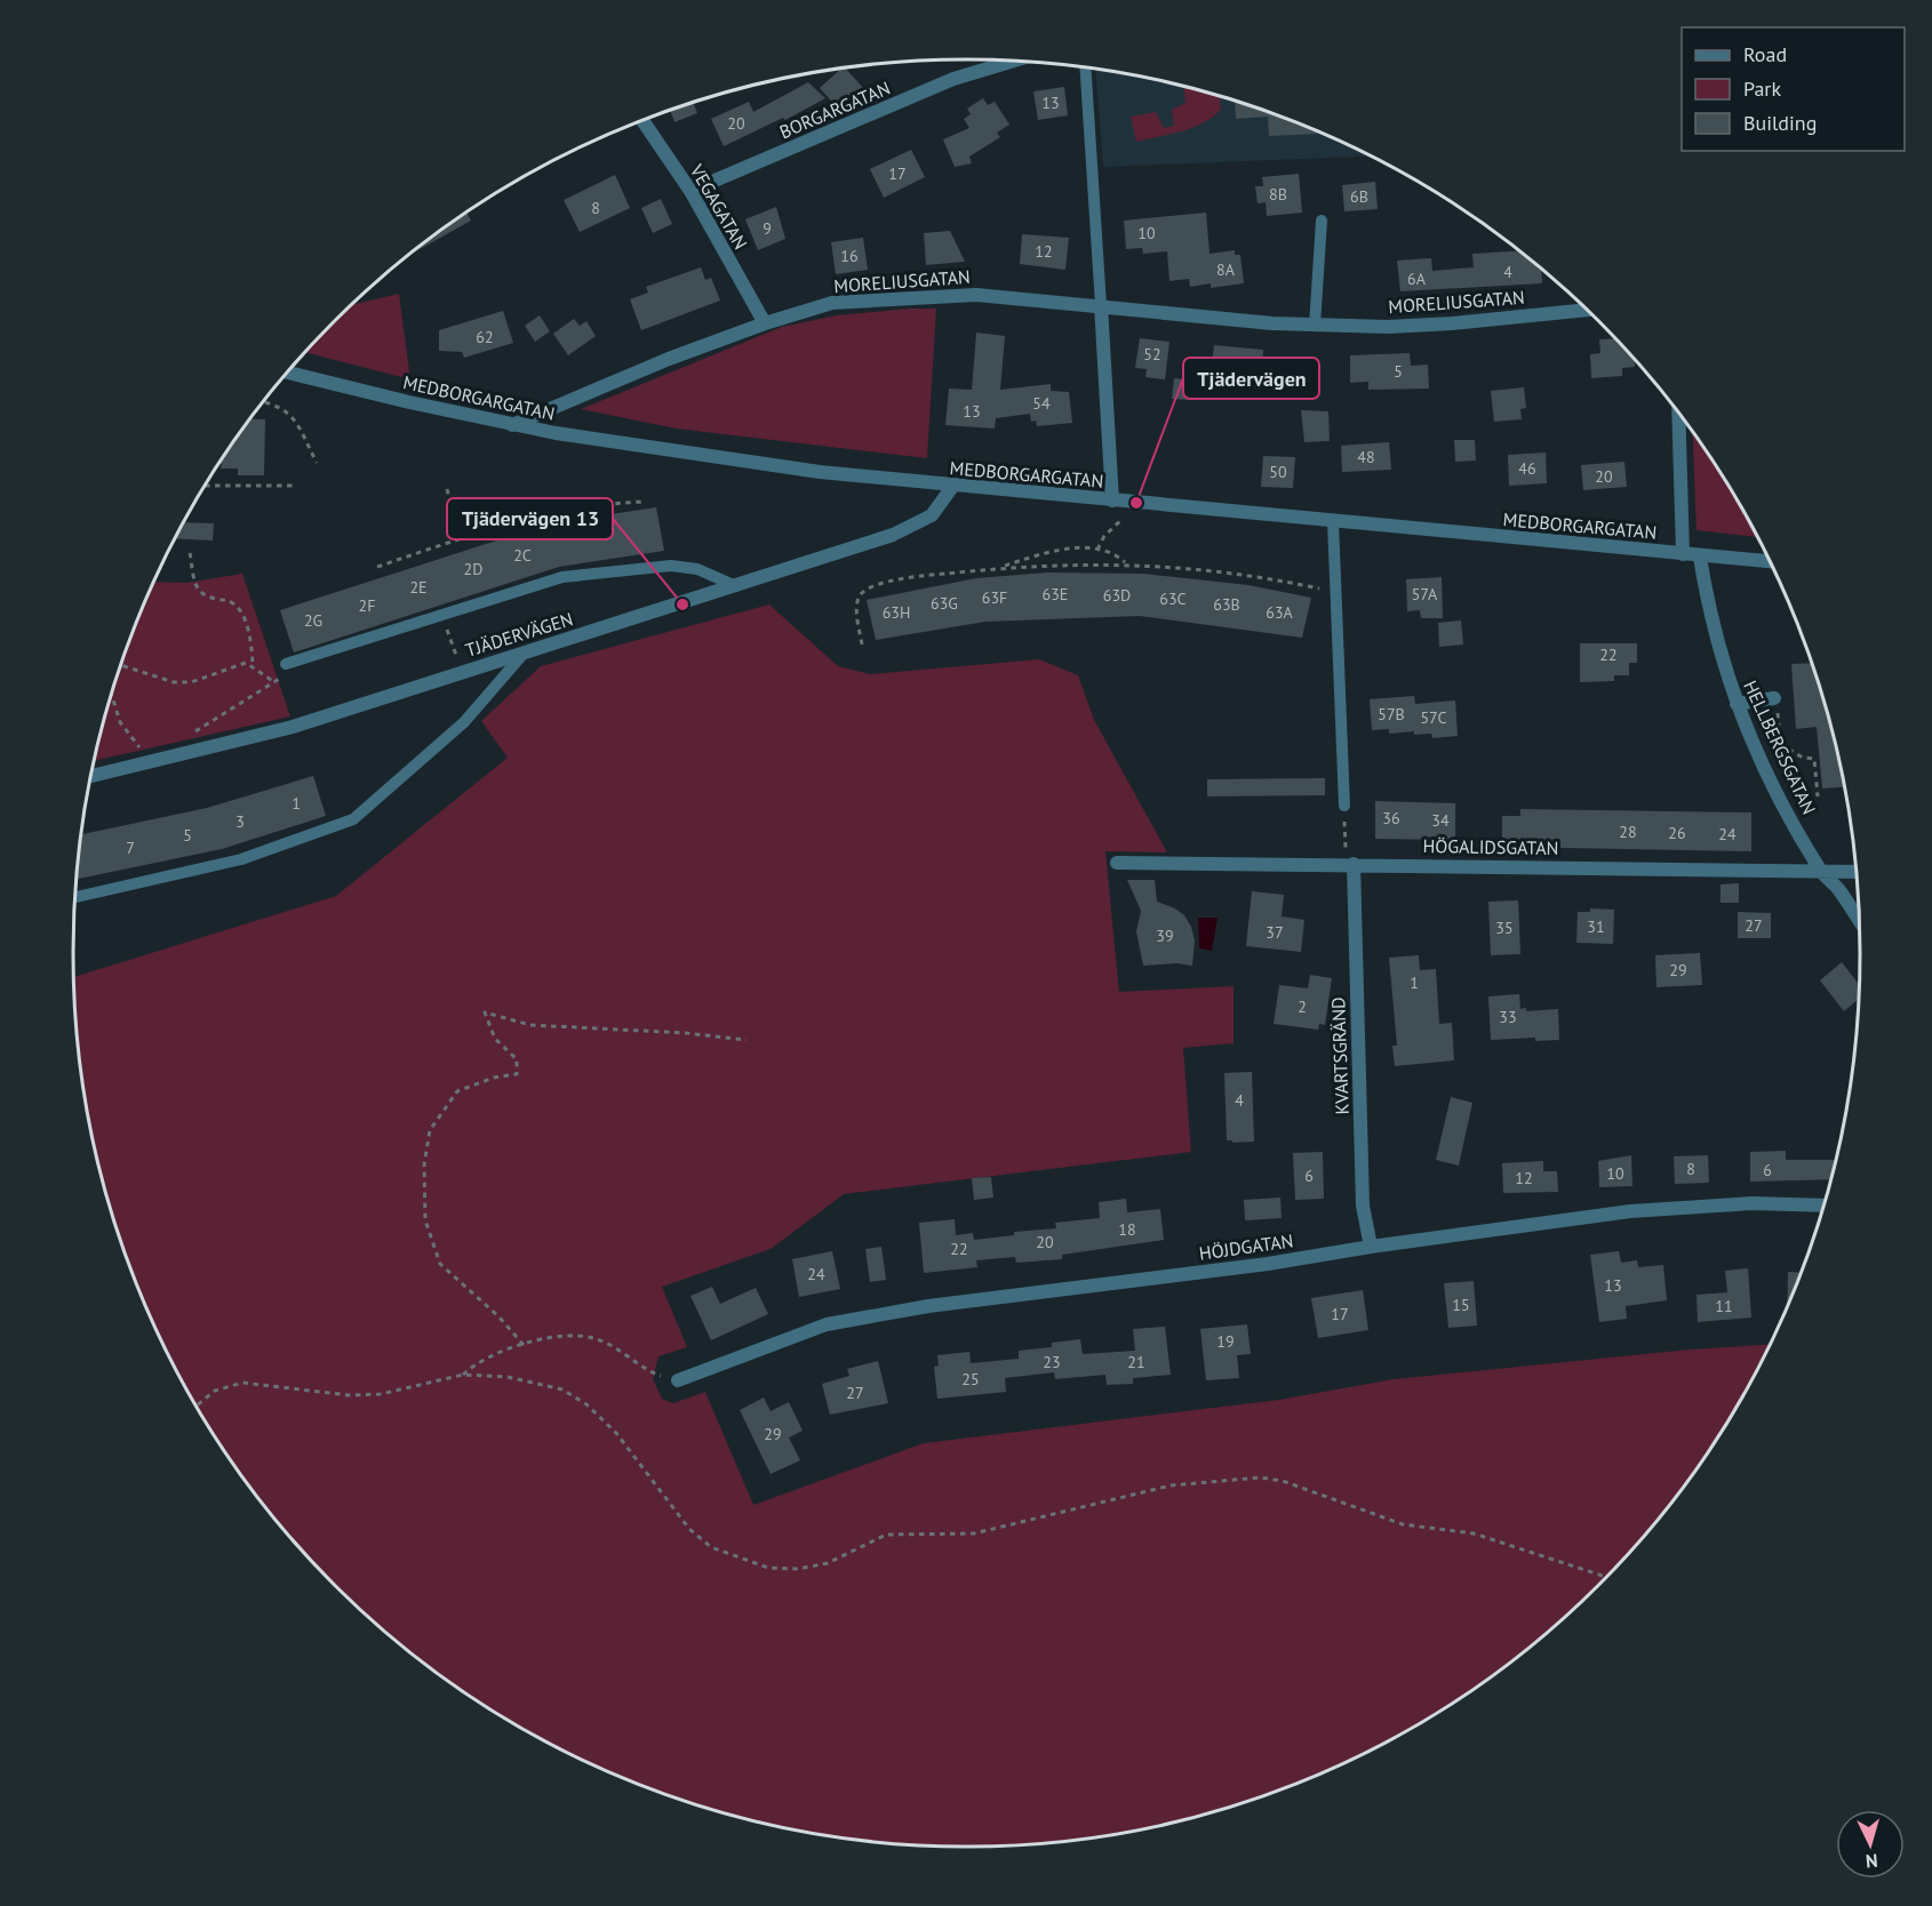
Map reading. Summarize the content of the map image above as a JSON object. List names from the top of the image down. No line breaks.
{"streets":{"street":["BORGARGATAN","VEGAGATAN","MORELIUSGATAN","MEDBORGARGATAN","TJÄDERVÄGEN","HELLBERGSGATAN","HÖGALIDSGATAN","KVARTSGRÄND","HÖJDGATAN"]},"crossings":[["BORGARGATAN","VEGAGATAN"],["VEGAGATAN","MORELIUSGATAN"],["MORELIUSGATAN","MEDBORGARGATAN"],["MEDBORGARGATAN","TJÄDERVÄGEN"],["MEDBORGARGATAN","HELLBERGSGATAN"],["HELLBERGSGATAN","HÖGALIDSGATAN"],["HÖGALIDSGATAN","KVARTSGRÄND"],["KVARTSGRÄND","HÖJDGATAN"]],"places":["Tjädervägen","Tjädervägen 13"],"house_numbers":["13","20","17","8B","6B","8","9","10","12","16","8A","4","6A","62","52","5","54","13","48","46","50","20","2C","2D","2E","63E","57A","63D","63F","63C","63G","63B","2F","63H","63A","2G","22","57B","57C","1","36","34","3","28","26","24","5","7","27","31","35","37","39","29","1","2","33","4","8","6","10","6","12","18","20","22","24","13","15","11","17","19","23","21","25","27","29"],"legend":["Road","Park","Building"],"north":"bottom"}
